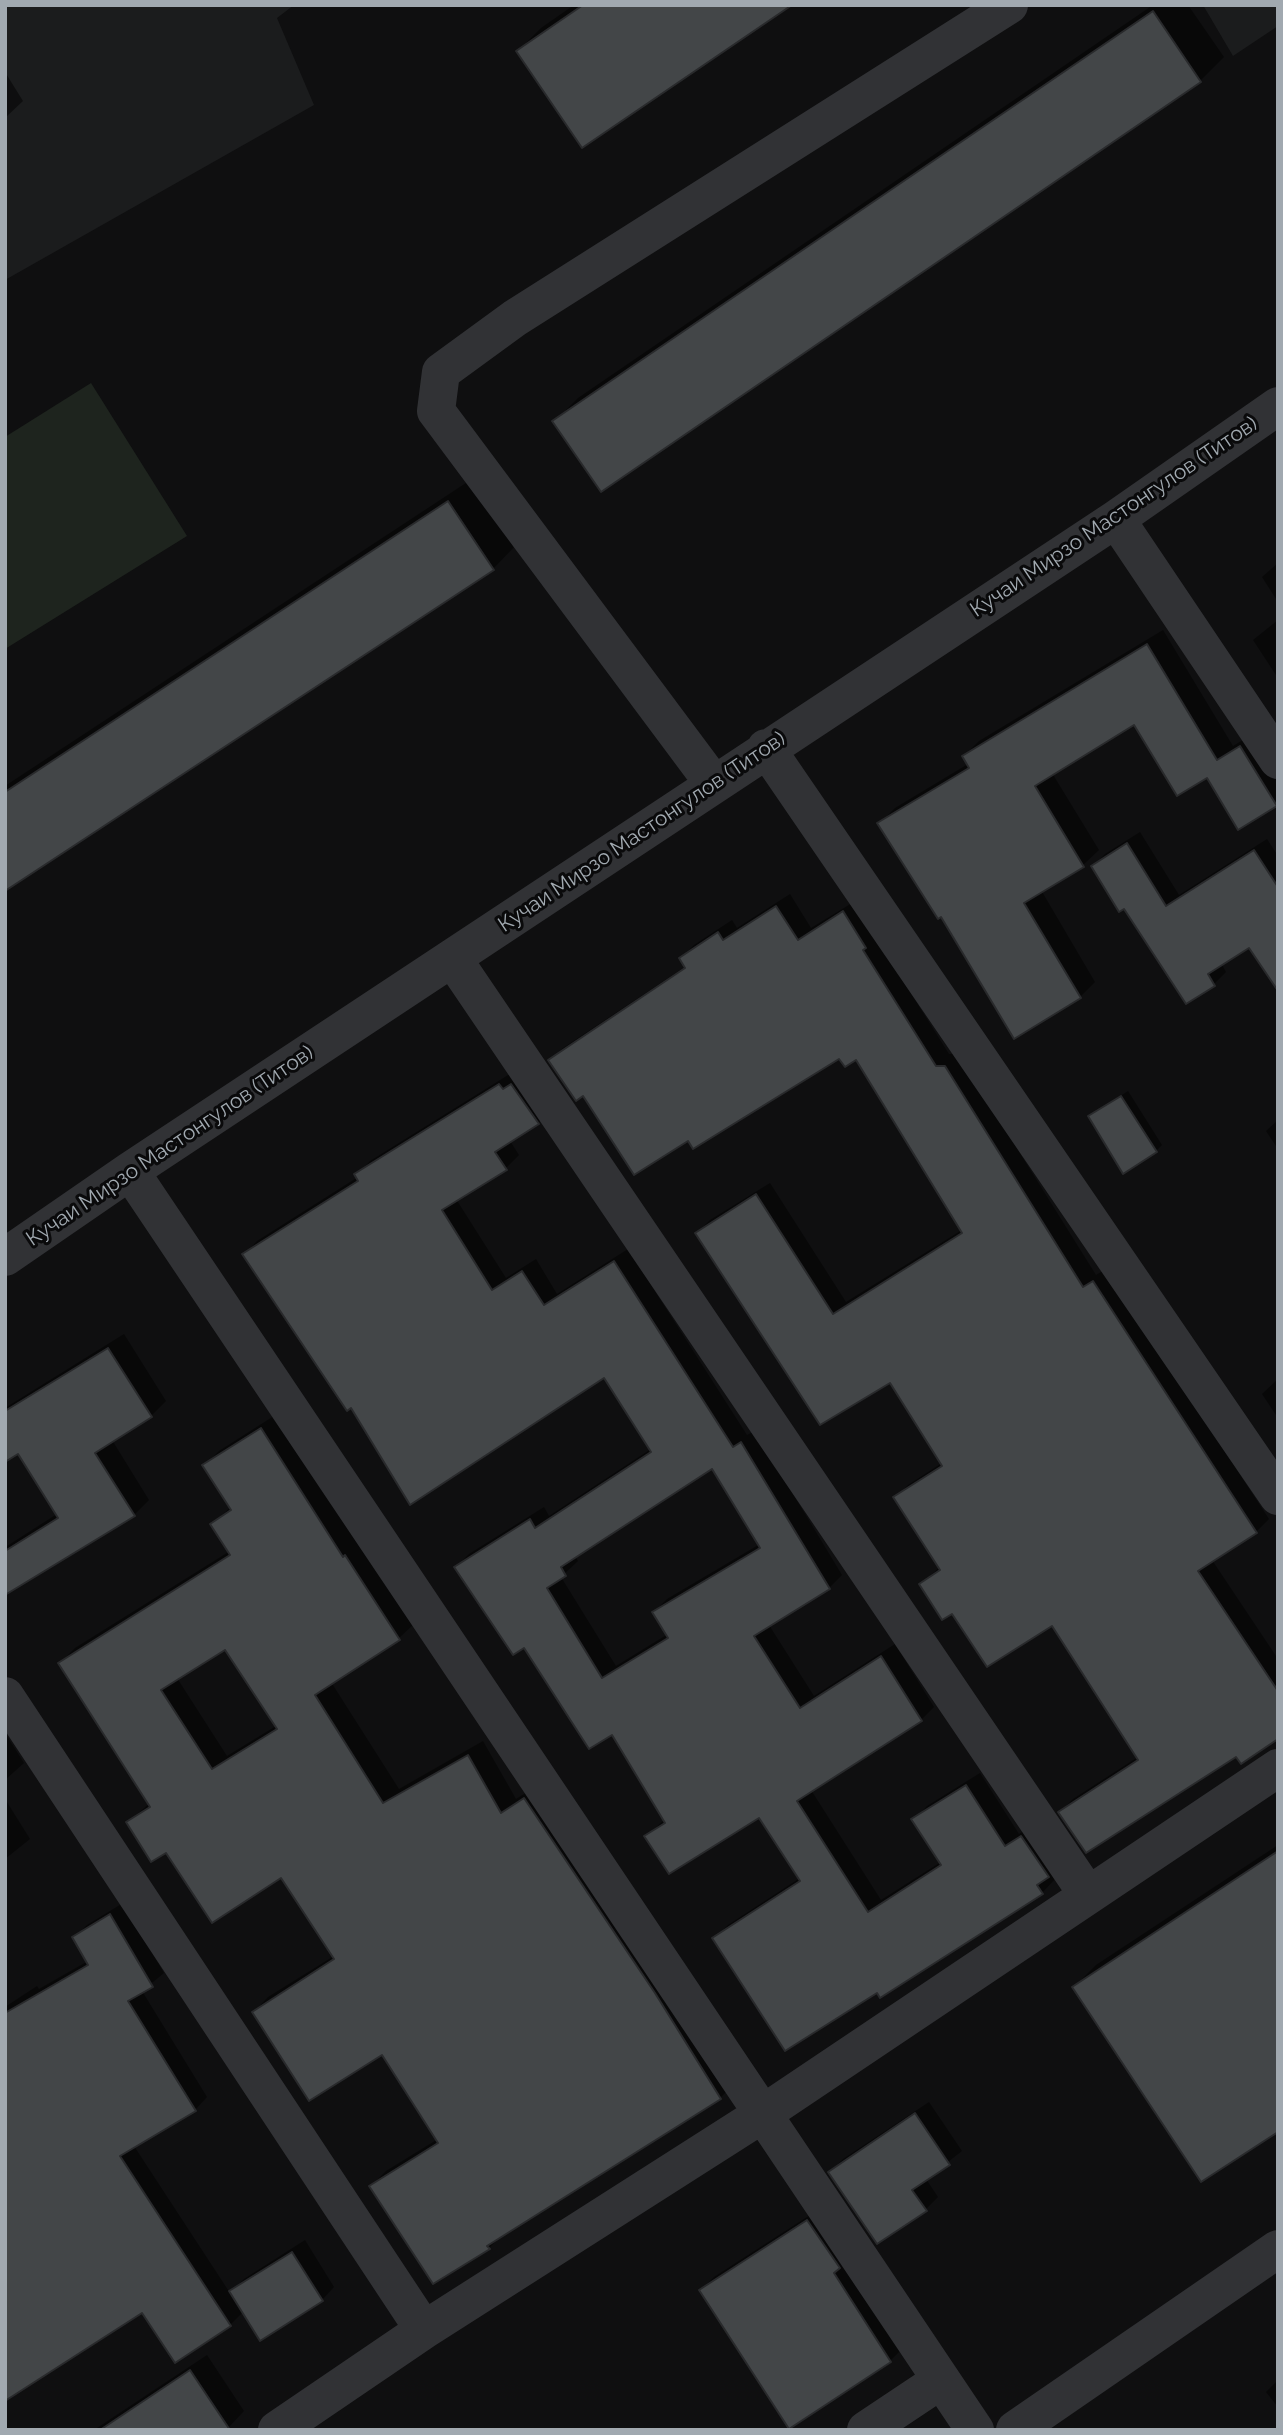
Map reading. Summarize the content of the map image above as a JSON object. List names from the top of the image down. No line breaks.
{"streets":{"street":["Кучаи Мирзо Мастонгулов (Титов)"]}}
